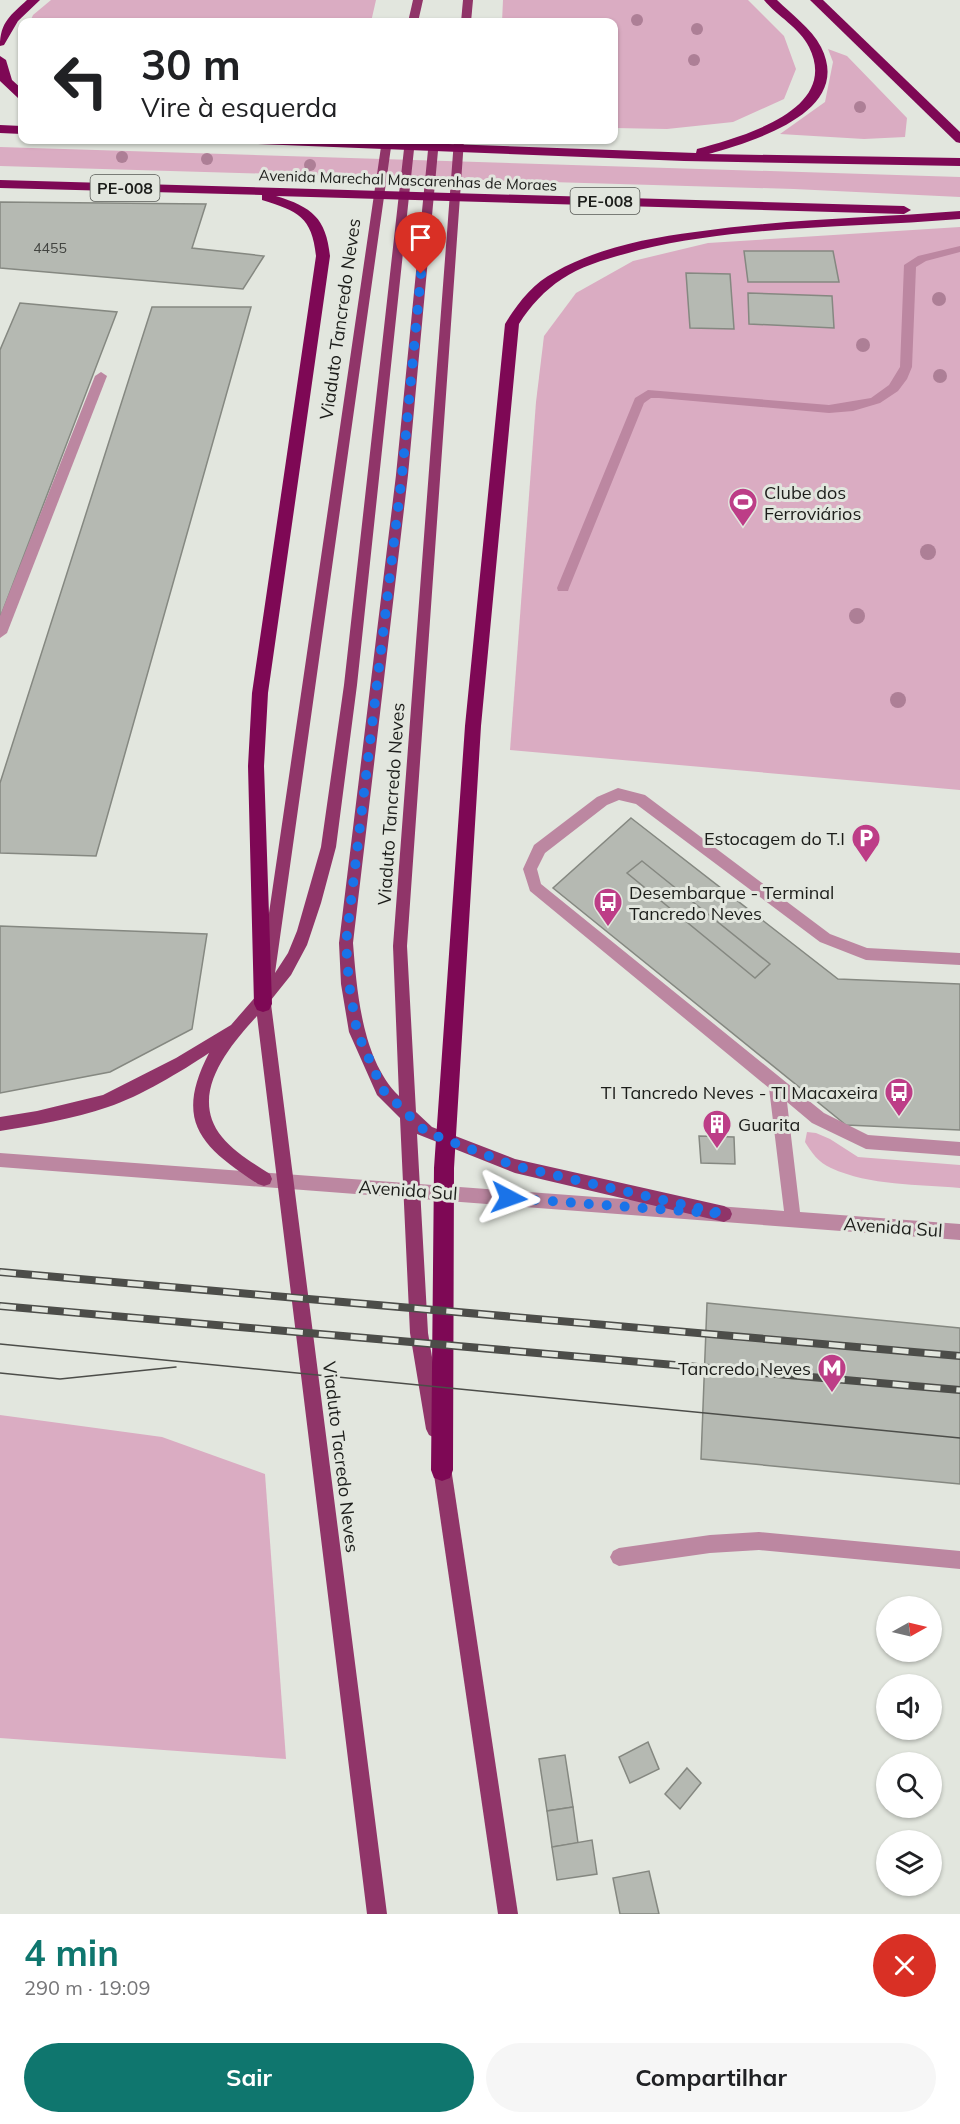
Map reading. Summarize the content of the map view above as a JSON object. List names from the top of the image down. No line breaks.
{"streets":{"highway":["Avenida Marechal Mascarenhas de Moraes","PE-008"],"main road":["Viaduto Tancredo Neves","Viaduto Tacredo Neves"],"street":["Avenida Sul"]},"crossings":[["Viaduto Tancredo Neves","Viaduto Tacredo Neves"]],"places":{"sports":["Clube dos Ferroviários"],"parking":["Estocagem do T.I"],"bus stop":["Desembarque - Terminal Tancredo Neves","TI Tancredo Neves - TI Macaxeira"],"building":["Guarita"],"metro station":["Tancredo Neves"]},"house_numbers":["4455"],"north":"right","page":{"turn":["30 m","Vire à esquerda"],"heading":["4 min","290 m · 19:09"],"buttons":["Sair","Compartilhar"]}}
